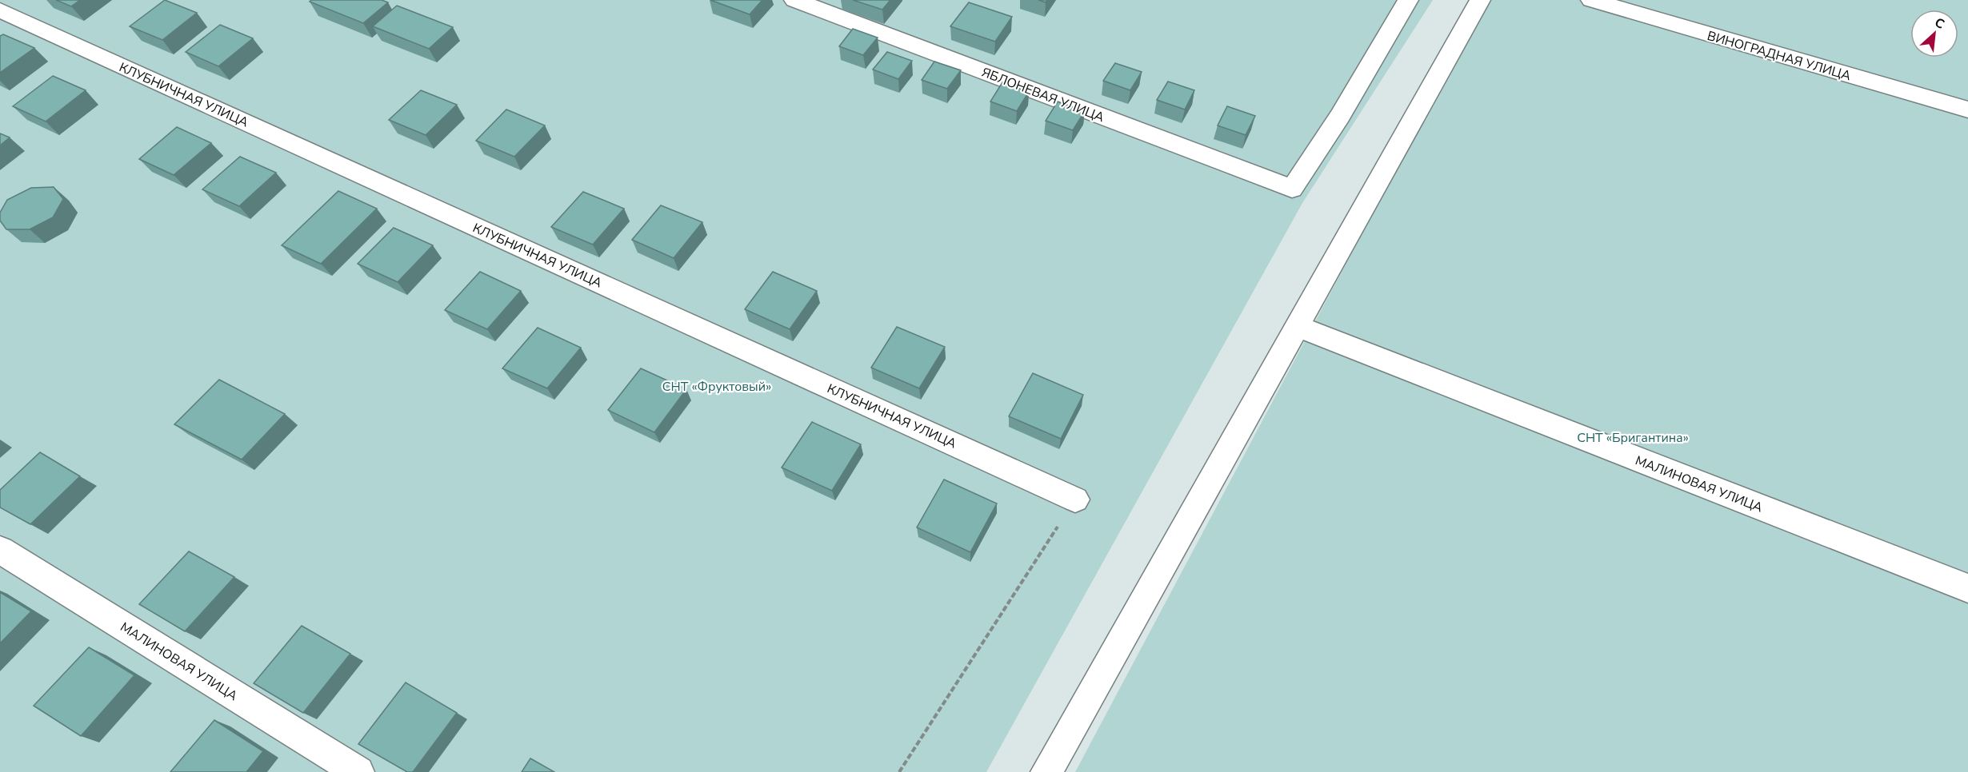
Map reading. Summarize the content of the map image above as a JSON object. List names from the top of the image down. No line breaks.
{"streets":{"street":["ВИНОГРАДНАЯ УЛИЦА","КЛУБНИЧНАЯ УЛИЦА","ЯБЛОНЕВАЯ УЛИЦА","МАЛИНОВАЯ УЛИЦА"]},"parks":["СНТ «Фруктовый»","СНТ «Бригантина»"],"north":"top right"}
